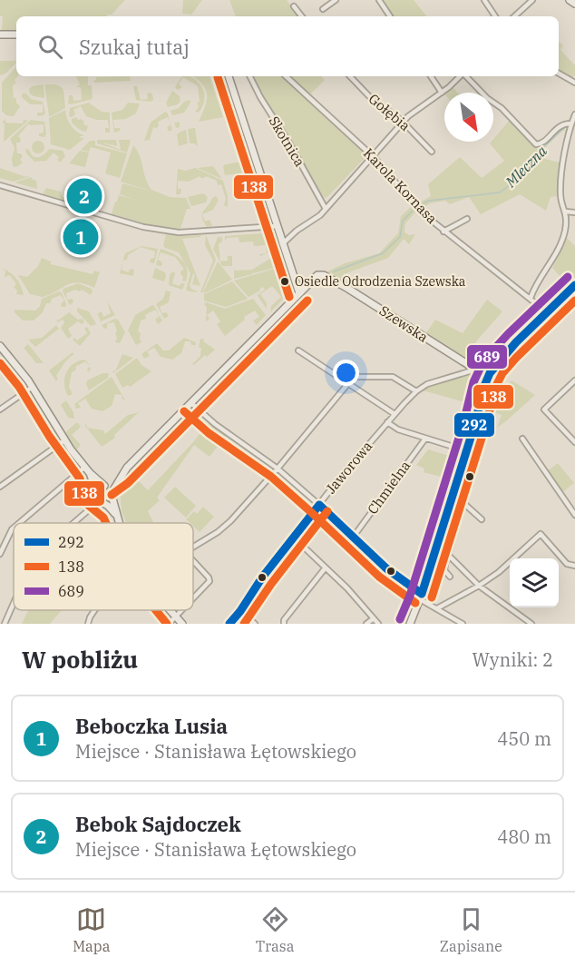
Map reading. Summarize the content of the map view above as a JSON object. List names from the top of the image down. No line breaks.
{"streets":{"street":["Gołębia","Skotnica","Karola Kornasa","Szewska","Jaworowa","Chmielna"]},"crossings":[["Szewska","Jaworowa"]],"water":["Mleczna"],"places":["Osiedle Odrodzenia Szewska"],"lines":["transit line 138","transit line 689","transit line 292"],"legend":["292","138","689"],"north":"bottom right","page":{"search":"Szukaj tutaj","pins":["2","1"],"heading":["W pobliżu","Wyniki: 2"],"list":[{"mark":"1","name":"Beboczka Lusia","note":"Miejsce · Stanisława Łętowskiego","value":"450 m"},{"mark":"2","name":"Bebok Sajdoczek","note":"Miejsce · Stanisława Łętowskiego","value":"480 m"}],"nav":["Mapa","Trasa","Zapisane"]}}
